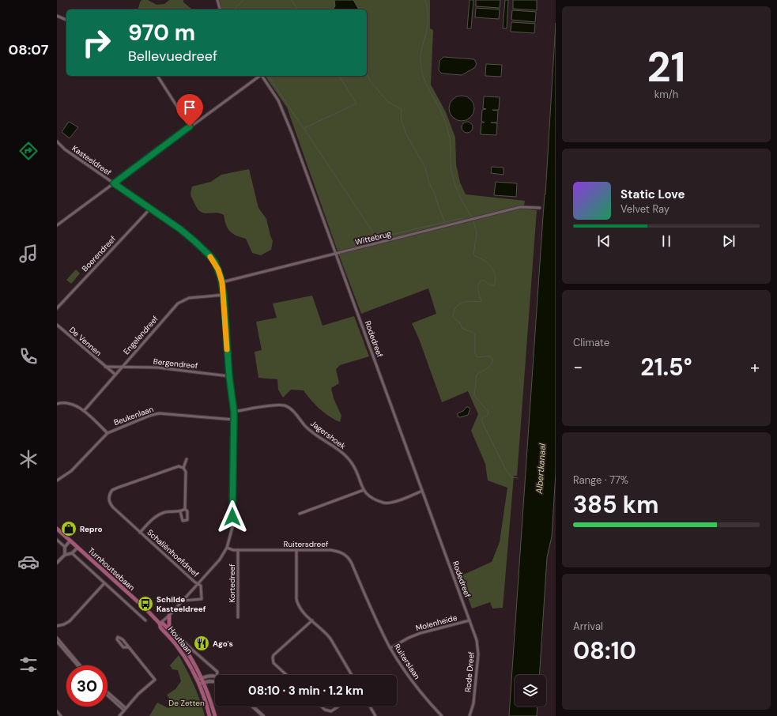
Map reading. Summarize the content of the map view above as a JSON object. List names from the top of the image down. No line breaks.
{"streets":{"main road":["Turnhoutsebaan","Houtlaan"],"street":["Kasteeldreef","Wittebrug","Boerendreef","Engelendreef","Rodedreef","De Vennen","Bergendreef","Beukenlaan","Jagershoek","Ruitersdreef","Schaliënhoefdreef","Kortedreef","Molenheide","Ruiterslaan","Rode Dreef"]},"crossings":[["Kasteeldreef","Wittebrug"],["Kasteeldreef","Boerendreef"],["Kasteeldreef","Engelendreef"],["Kasteeldreef","Bergendreef"],["Kasteeldreef","Beukenlaan"],["Kasteeldreef","Jagershoek"],["Kasteeldreef","Ruitersdreef"],["Kasteeldreef","Schaliënhoefdreef"],["Kasteeldreef","Turnhoutsebaan"],["Kasteeldreef","Houtlaan"],["Wittebrug","Rodedreef"],["Engelendreef","De Vennen"],["Engelendreef","Bergendreef"],["Rodedreef","Rode Dreef"],["Ruitersdreef","Kortedreef"],["Ruitersdreef","Ruiterslaan"],["Turnhoutsebaan","Houtlaan"],["Molenheide","Ruiterslaan"],["Molenheide","Rode Dreef"]],"water":["Albertkanaal"],"parks":["De Zetten"],"places":{"shop":["Repro"],"bus stop":["Schilde Kasteeldreef"],"restaurant":["Ago's"]},"page":{"tabs":"08:07","tile":[["21","km/h"],"Climate",["Range · 77%","385 km"],["Arrival","08:10"]],"turn":["970 m","Bellevuedreef"],"song":["Static Love","Velvet Ray"],"heat":["−","21.5°","+"],"limit":"30","trip":"08:10 · 3 min · 1.2 km"}}
